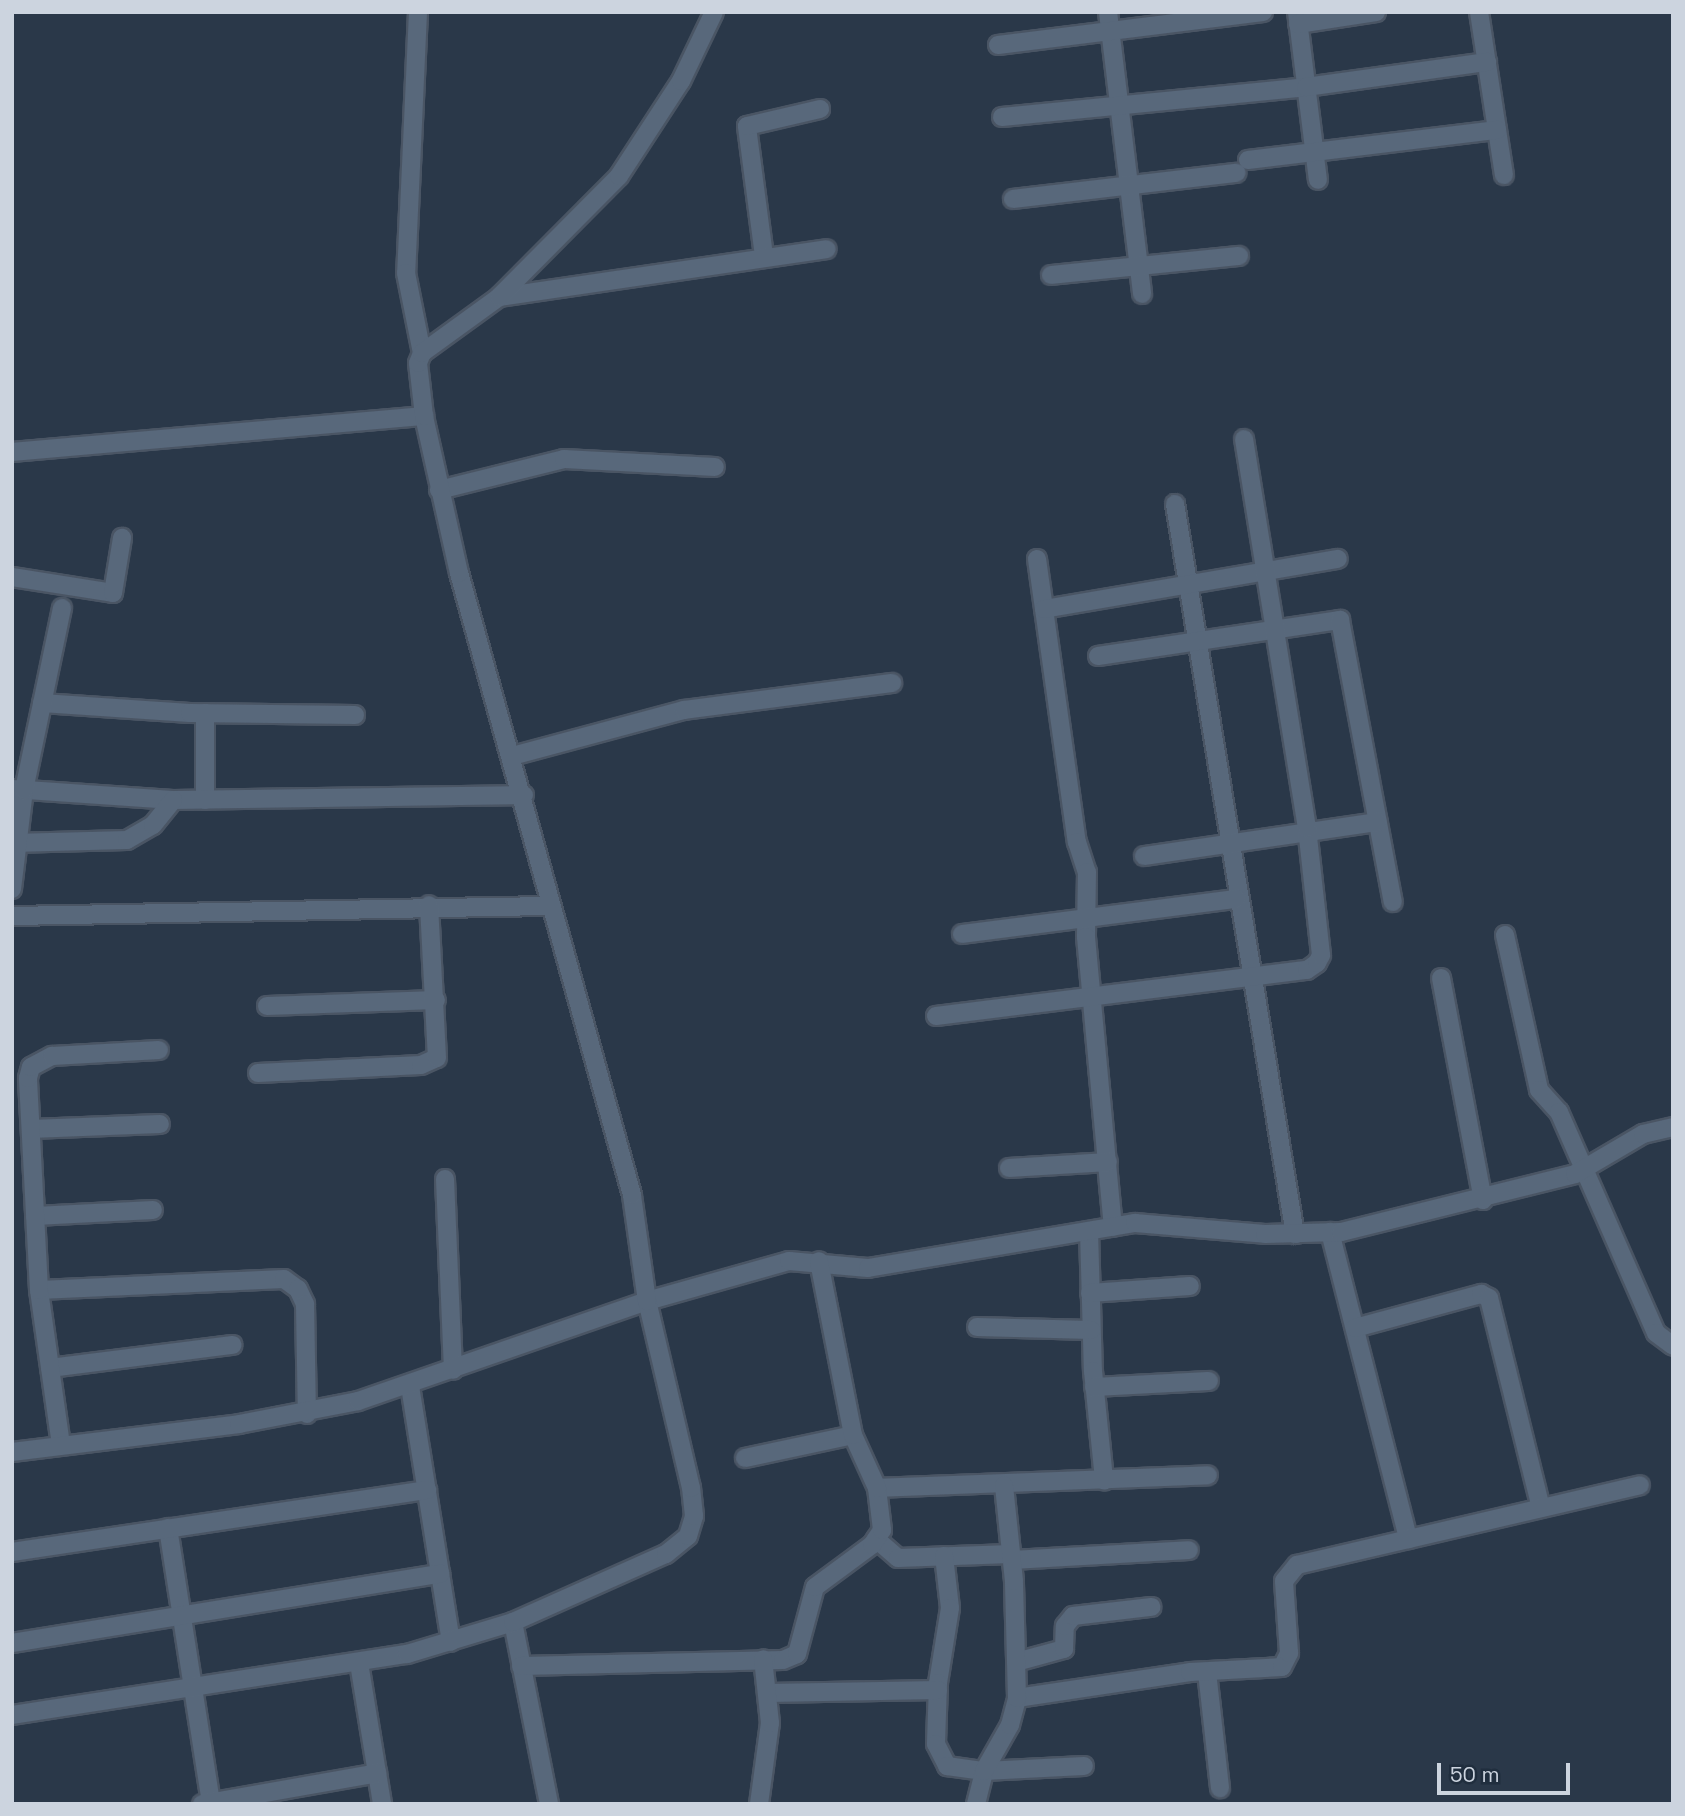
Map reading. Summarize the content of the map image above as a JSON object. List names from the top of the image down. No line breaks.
{"scale_bar":"50 m"}
